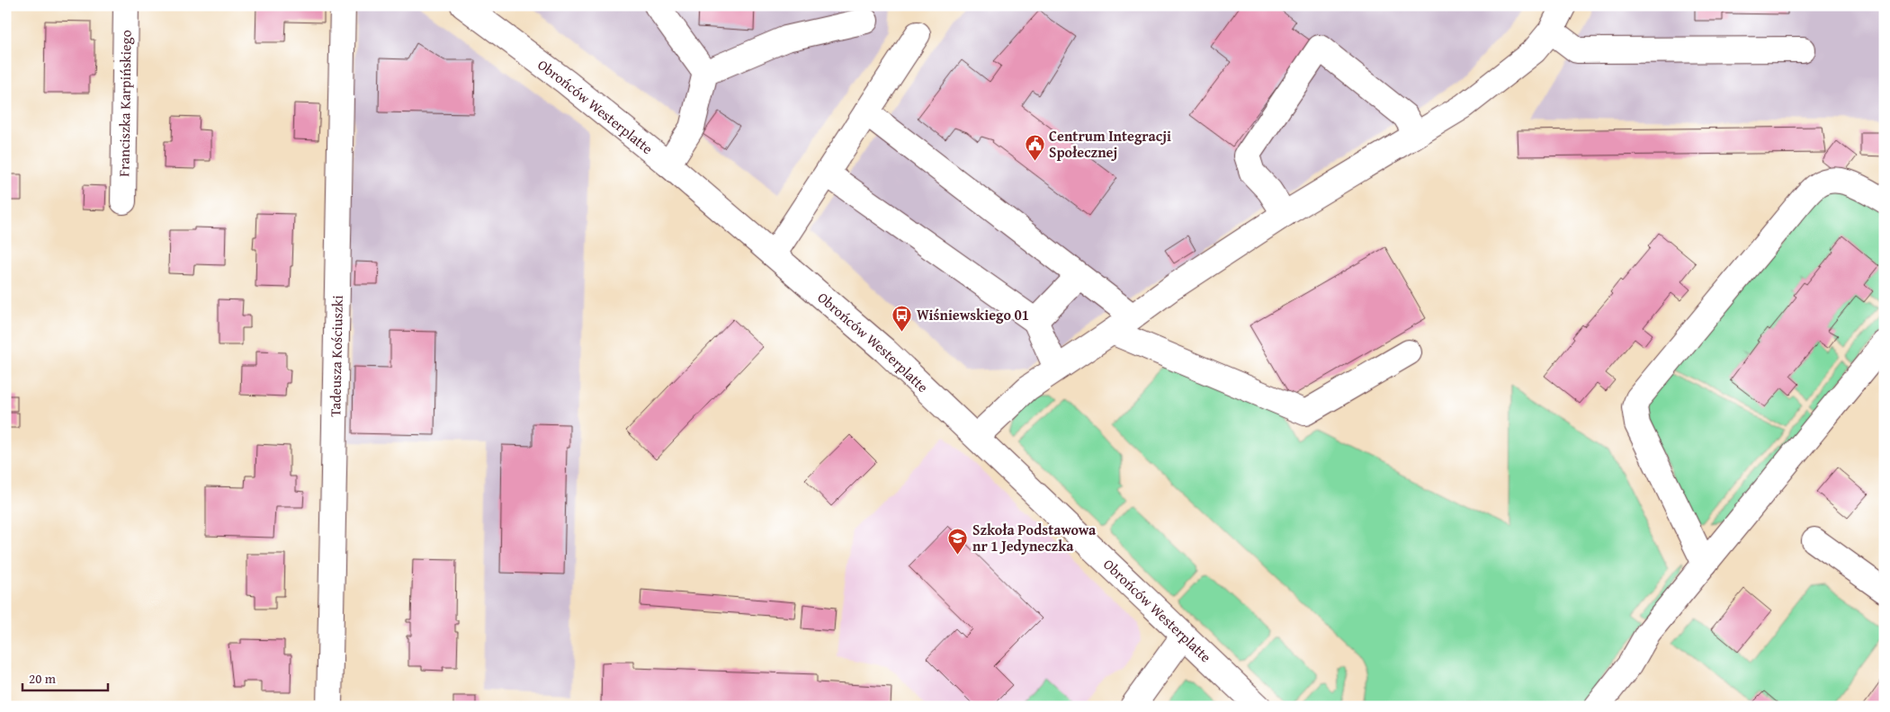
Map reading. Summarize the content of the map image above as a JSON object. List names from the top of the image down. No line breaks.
{"streets":{"street":["Franciszka Karpińskiego","Obrońców Westerplatte","Tadeusza Kościuszki"]},"places":{"public building":["Centrum Integracji Społecznej"],"bus stop":["Wiśniewskiego 01"],"school or university":["Szkoła Podstawowa nr 1 Jedyneczka"]},"scale_bar":"20 m"}
